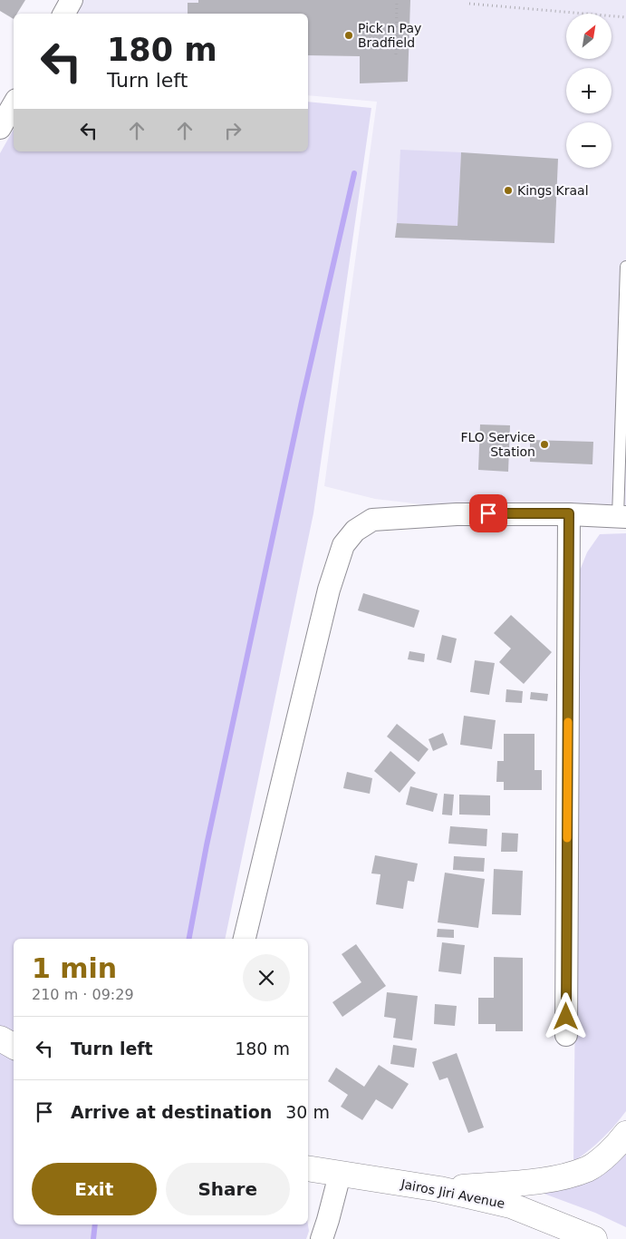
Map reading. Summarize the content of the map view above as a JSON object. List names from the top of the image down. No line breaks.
{"streets":{"main road":["Jairos Jiri Avenue"]},"places":["Pick n Pay Bradfield","Kings Kraal","FLO Service Station"],"north":"top right","page":{"map_buttons":["+","−"],"turn":["180 m","Turn left"],"heading":["1 min","210 m · 09:29"],"list":[{"name":"Turn left","value":"180 m"},{"name":"Arrive at destination","value":"30 m"}],"buttons":["Exit","Share"]}}
